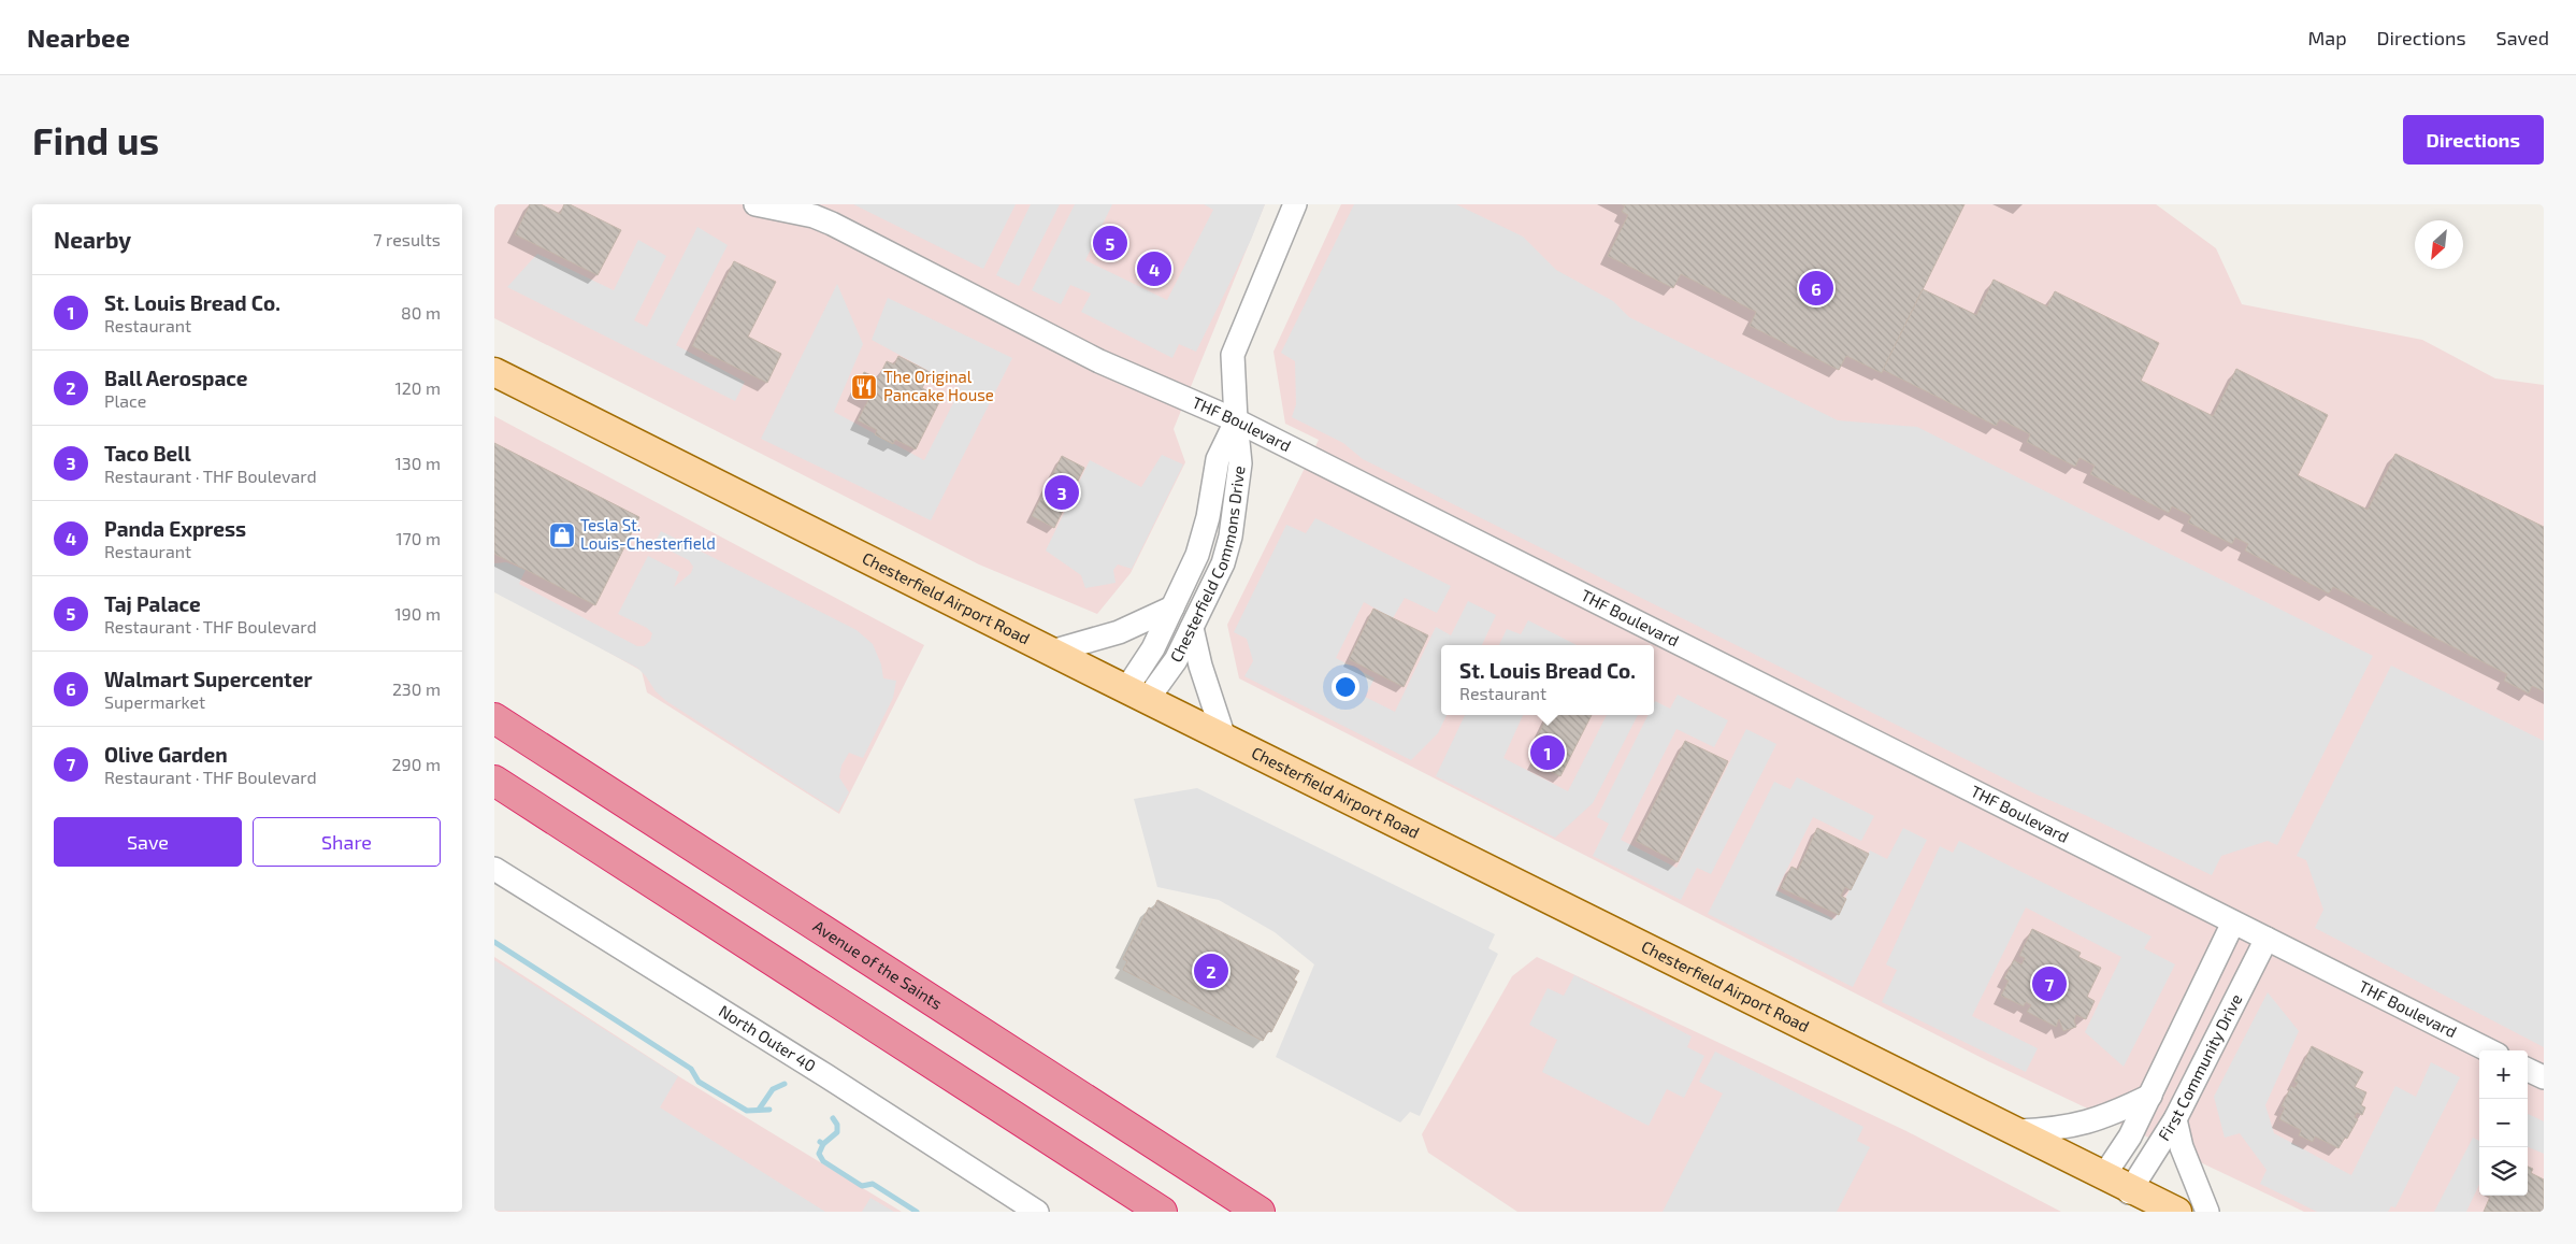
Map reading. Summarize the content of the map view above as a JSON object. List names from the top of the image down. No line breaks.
{"streets":{"highway":["Avenue of the Saints"],"main road":["Chesterfield Airport Road"],"street":["THF Boulevard","Chesterfield Commons Drive","North Outer 40","First Community Drive"]},"crossings":[["THF Boulevard","Chesterfield Commons Drive"],["THF Boulevard","First Community Drive"],["Chesterfield Commons Drive","Chesterfield Airport Road"],["Chesterfield Airport Road","First Community Drive"]],"places":{"restaurant":["The Original Pancake House"],"shop":["Tesla St. Louis-Chesterfield"]},"north":"bottom left","page":{"header":"Nearbee","nav":["Map","Directions","Saved"],"buttons":["Directions",["Save","Share"]],"title":"Find us","heading":["Nearby","7 results"],"pins":["5","4","6","3","1","2","7"],"list":[{"mark":"1","name":"St. Louis Bread Co.","note":"Restaurant","value":"80 m"},{"mark":"2","name":"Ball Aerospace","note":"Place","value":"120 m"},{"mark":"3","name":"Taco Bell","note":"Restaurant · THF Boulevard","value":"130 m"},{"mark":"4","name":"Panda Express","note":"Restaurant","value":"170 m"},{"mark":"5","name":"Taj Palace","note":"Restaurant · THF Boulevard","value":"190 m"},{"mark":"6","name":"Walmart Supercenter","note":"Supermarket","value":"230 m"},{"mark":"7","name":"Olive Garden","note":"Restaurant · THF Boulevard","value":"290 m"}],"popup":["St. Louis Bread Co.","Restaurant"],"map_buttons":["+","−"]}}
